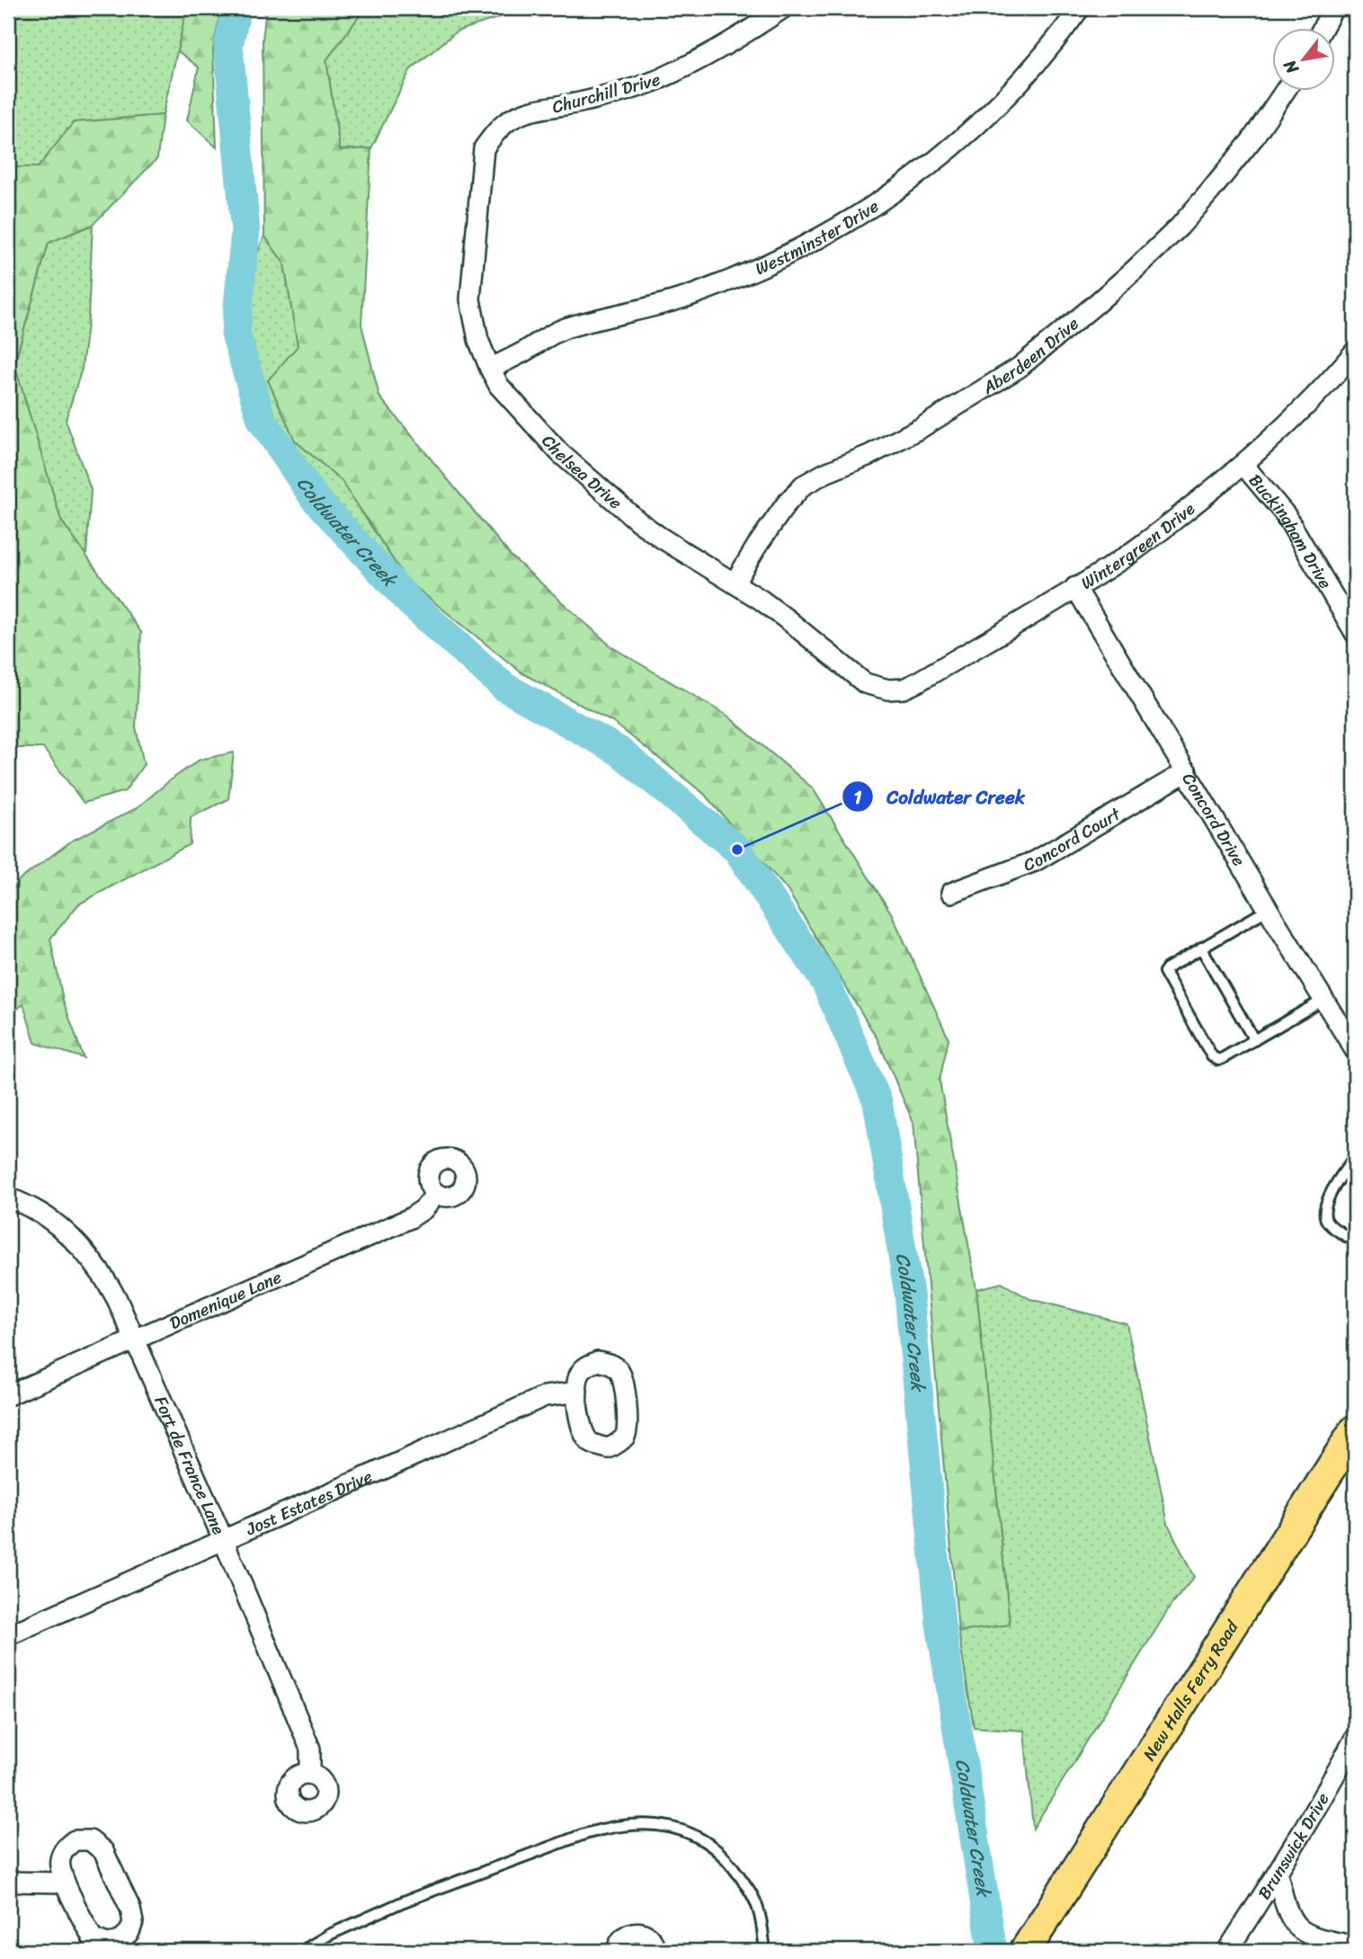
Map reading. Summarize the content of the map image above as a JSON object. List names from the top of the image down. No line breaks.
{"streets":{"main road":["New Halls Ferry Road"],"street":["Churchill Drive","Westminster Drive","Aberdeen Drive","Chelsea Drive","Buckingham Drive","Wintergreen Drive","Concord Drive","Concord Court","Domenique Lane","Fort de France Lane","Jost Estates Drive","Brunswick Drive"]},"crossings":[["Churchill Drive","Chelsea Drive"],["Westminster Drive","Chelsea Drive"],["Aberdeen Drive","Chelsea Drive"],["Chelsea Drive","Wintergreen Drive"],["Buckingham Drive","Wintergreen Drive"],["Wintergreen Drive","Concord Drive"],["Concord Drive","Concord Court"],["Domenique Lane","Fort de France Lane"],["Fort de France Lane","Jost Estates Drive"]],"water":["Coldwater Creek"],"places":["Coldwater Creek"],"north":"bottom left"}
